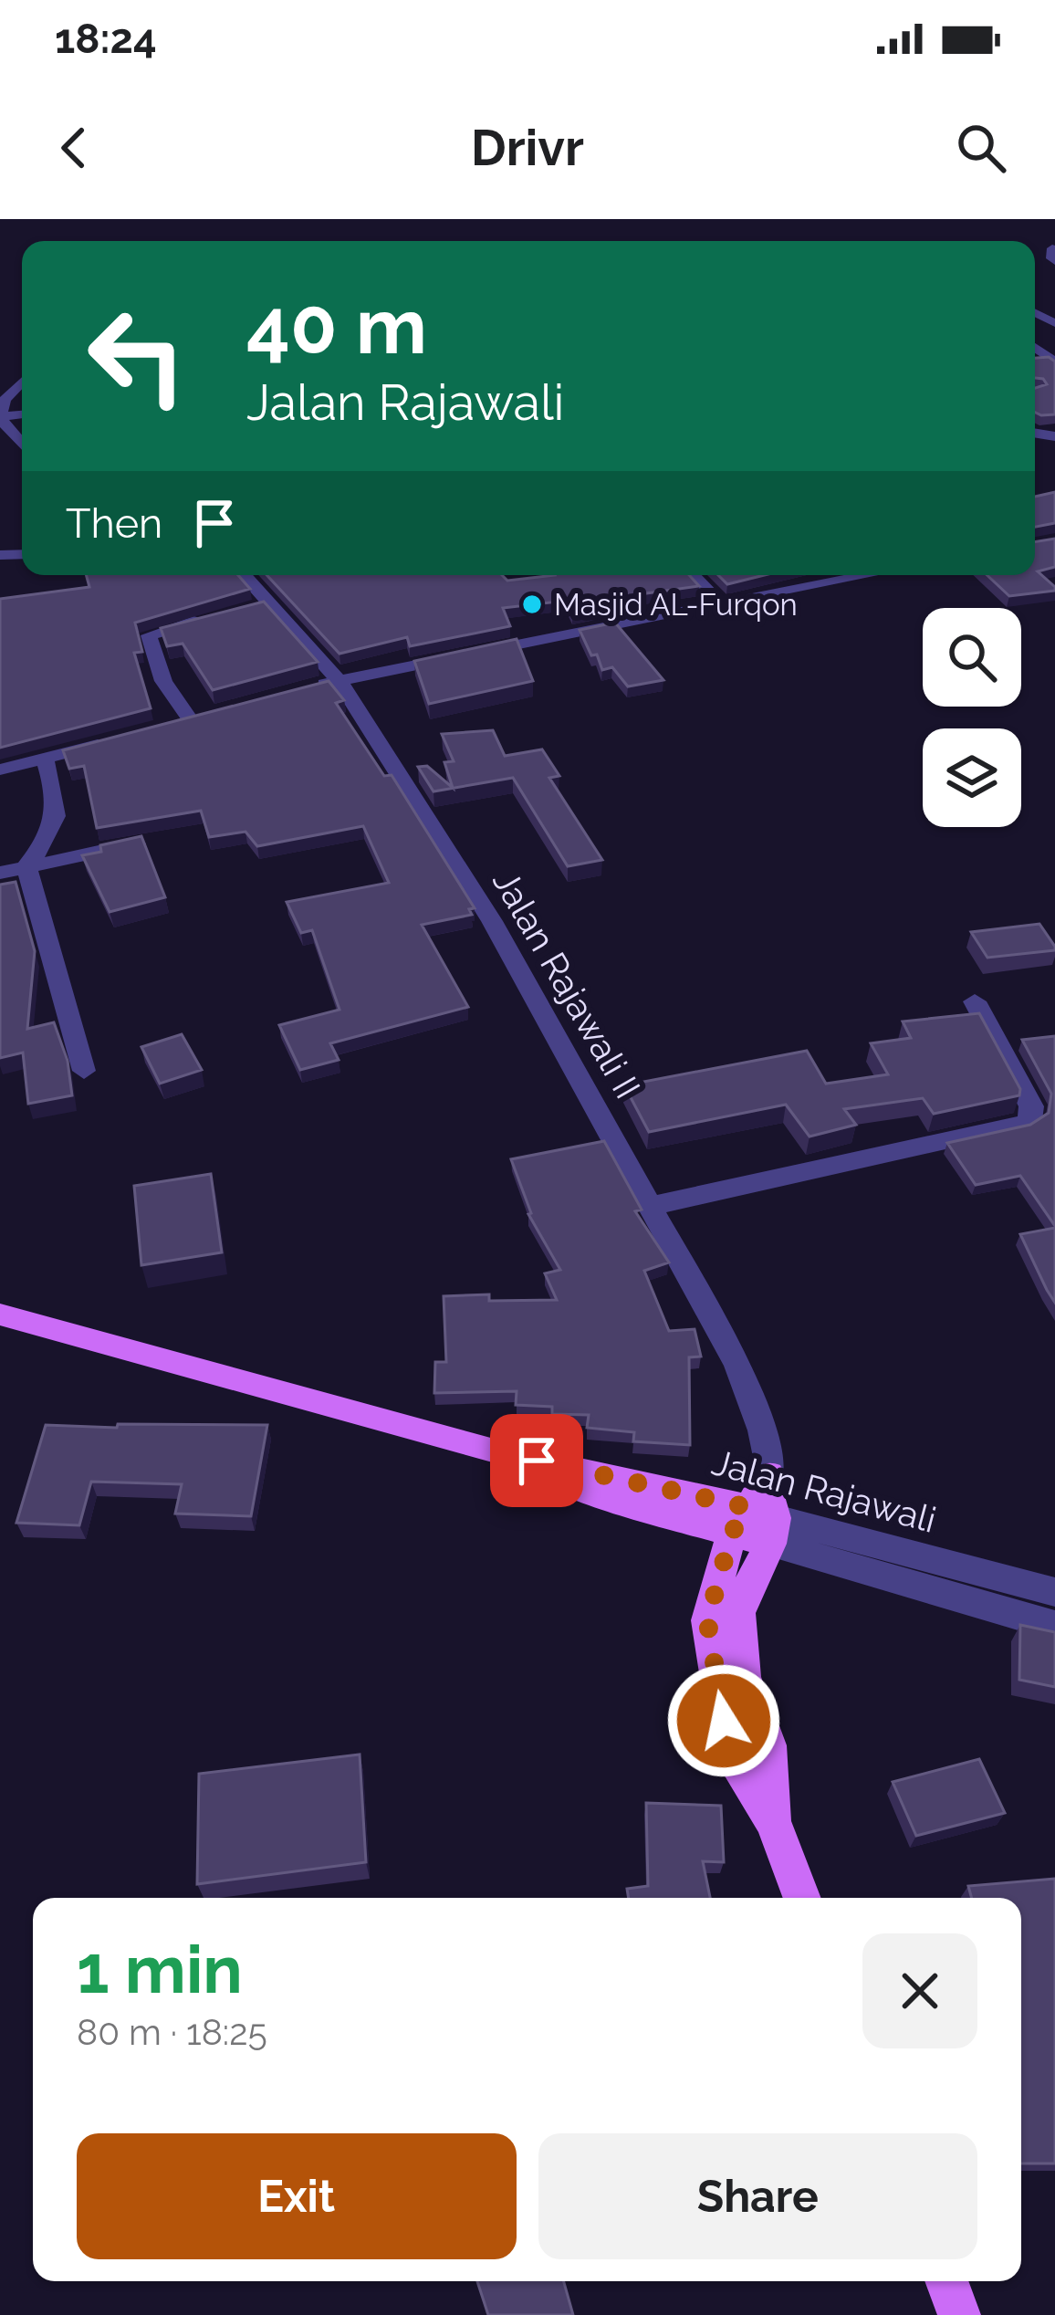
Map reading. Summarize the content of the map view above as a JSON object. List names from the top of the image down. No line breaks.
{"streets":{"main road":["Jalan Rajawali"],"street":["Jalan Rajawali II"]},"places":["Masjid AL-Furqon"],"page":{"status":"18:24","header":"Drivr","turn":["40 m","Jalan Rajawali"],"then":"Then","heading":["1 min","80 m · 18:25"],"buttons":["Exit","Share"]}}
